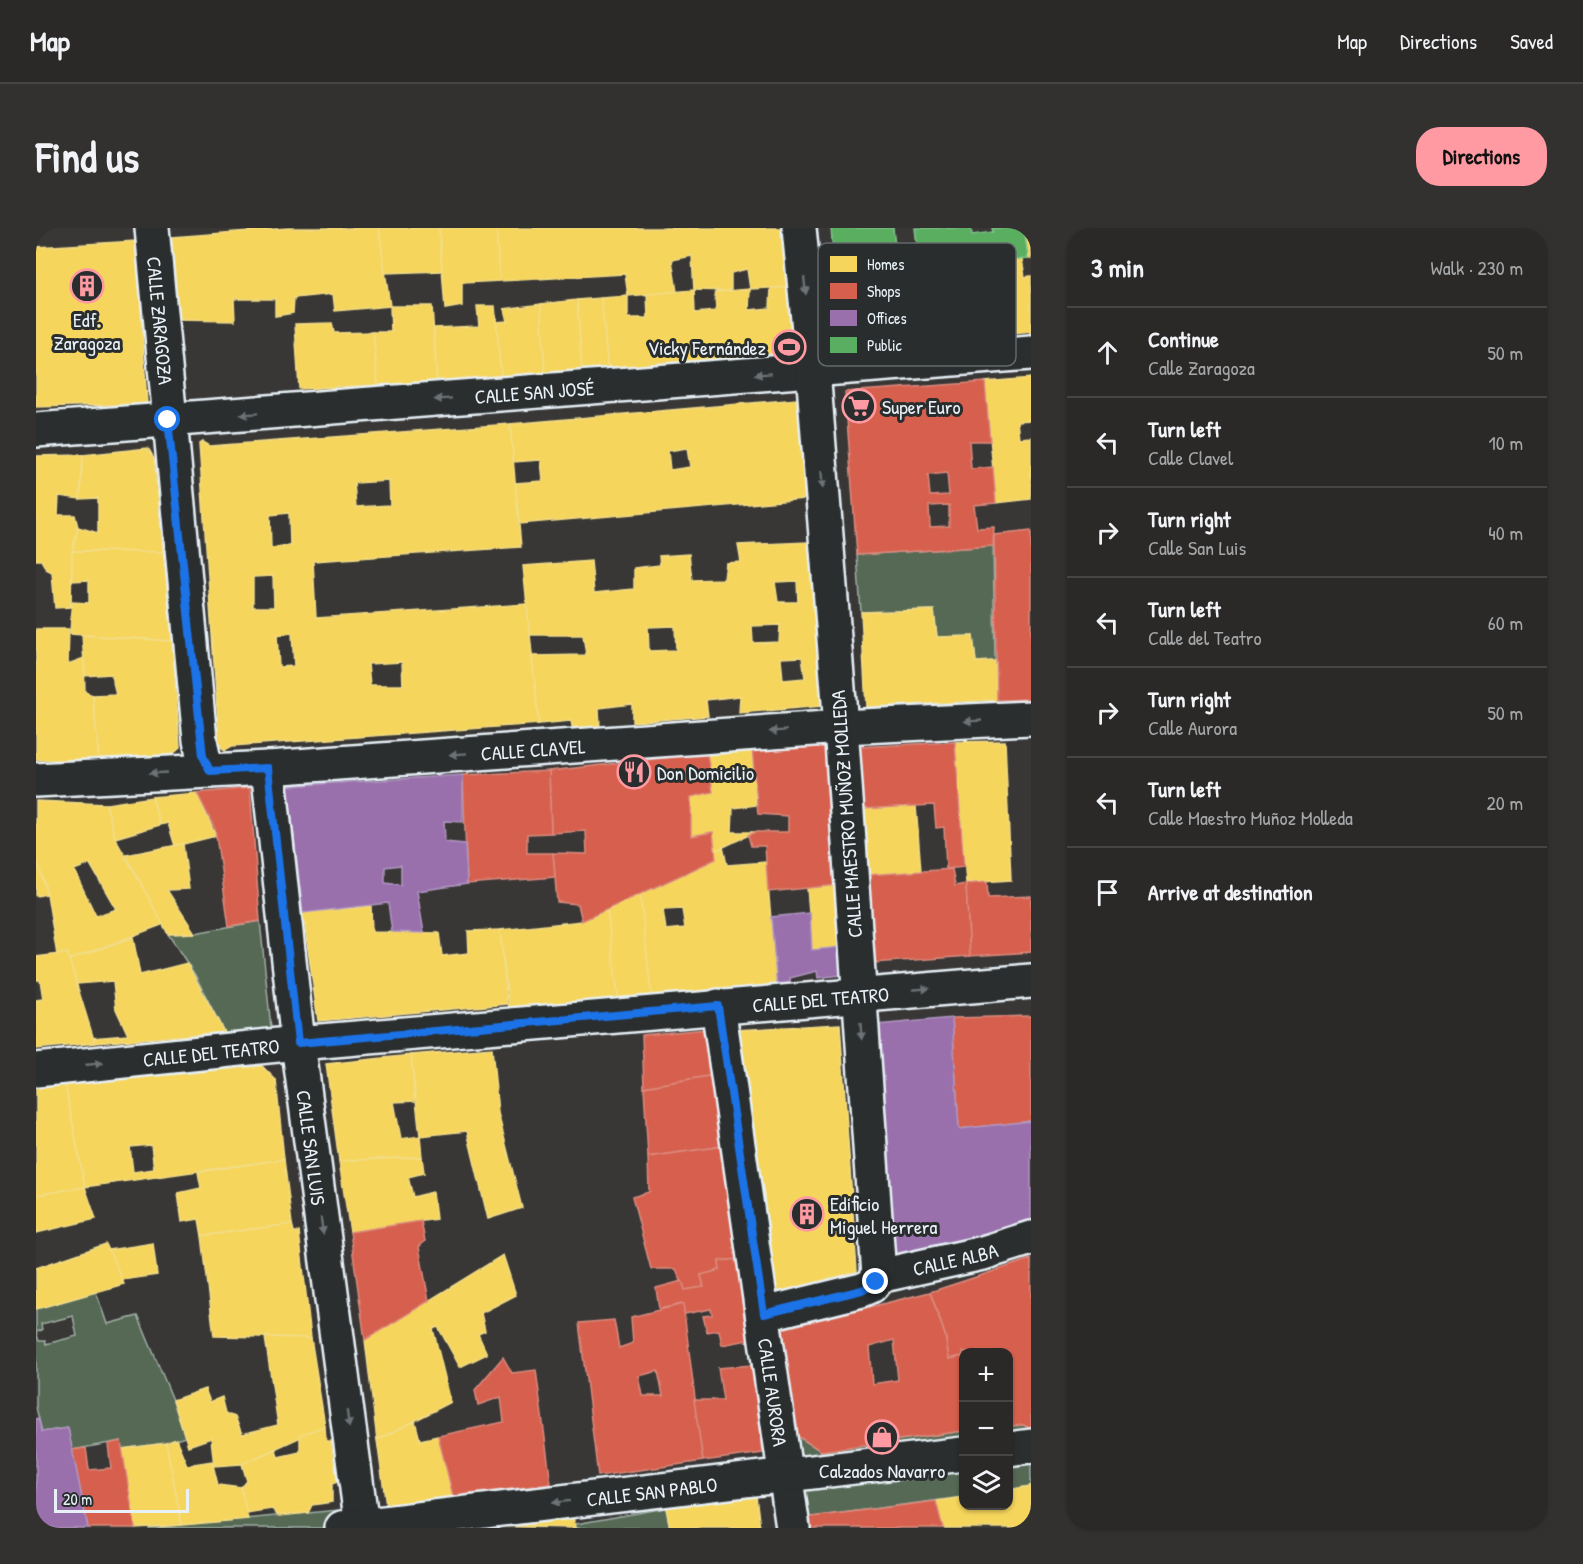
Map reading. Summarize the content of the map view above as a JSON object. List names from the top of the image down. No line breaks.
{"streets":{"street":["CALLE ZARAGOZA","CALLE SAN JOSÉ","CALLE CLAVEL","CALLE MAESTRO MUÑOZ MOLLEDA","CALLE DEL TEATRO","CALLE SAN LUIS","CALLE ALBA","CALLE AURORA","CALLE SAN PABLO"]},"crossings":[["CALLE ZARAGOZA","CALLE SAN JOSÉ"],["CALLE ZARAGOZA","CALLE CLAVEL"],["CALLE SAN JOSÉ","CALLE MAESTRO MUÑOZ MOLLEDA"],["CALLE CLAVEL","CALLE MAESTRO MUÑOZ MOLLEDA"],["CALLE CLAVEL","CALLE SAN LUIS"],["CALLE MAESTRO MUÑOZ MOLLEDA","CALLE DEL TEATRO"],["CALLE MAESTRO MUÑOZ MOLLEDA","CALLE ALBA"],["CALLE DEL TEATRO","CALLE SAN LUIS"],["CALLE DEL TEATRO","CALLE AURORA"],["CALLE SAN LUIS","CALLE SAN PABLO"],["CALLE AURORA","CALLE SAN PABLO"]],"one_way":["CALLE SAN JOSÉ","CALLE CLAVEL","CALLE MAESTRO MUÑOZ MOLLEDA","CALLE DEL TEATRO","CALLE SAN LUIS","CALLE SAN PABLO"],"places":{"building":["Edf. Zaragoza","Edificio Miguel Herrera"],"sports":["Vicky Fernández"],"supermarket":["Super Euro"],"restaurant":["Don Domicilio"],"shop":["Calzados Navarro"]},"legend":["Homes","Shops","Offices","Public"],"scale_bar":"20 m","page":{"header":"Map","nav":["Map","Directions","Saved"],"buttons":"Directions","title":"Find us","heading":["3 min","Walk · 230 m"],"list":[["Continue","Calle Zaragoza","50 m"],["Turn left","Calle Clavel","10 m"],["Turn right","Calle San Luis","40 m"],["Turn left","Calle del Teatro","60 m"],["Turn right","Calle Aurora","50 m"],["Turn left","Calle Maestro Muñoz Molleda","20 m"],"Arrive at destination"],"map_buttons":["+","−"],"scale":"20 m"}}
